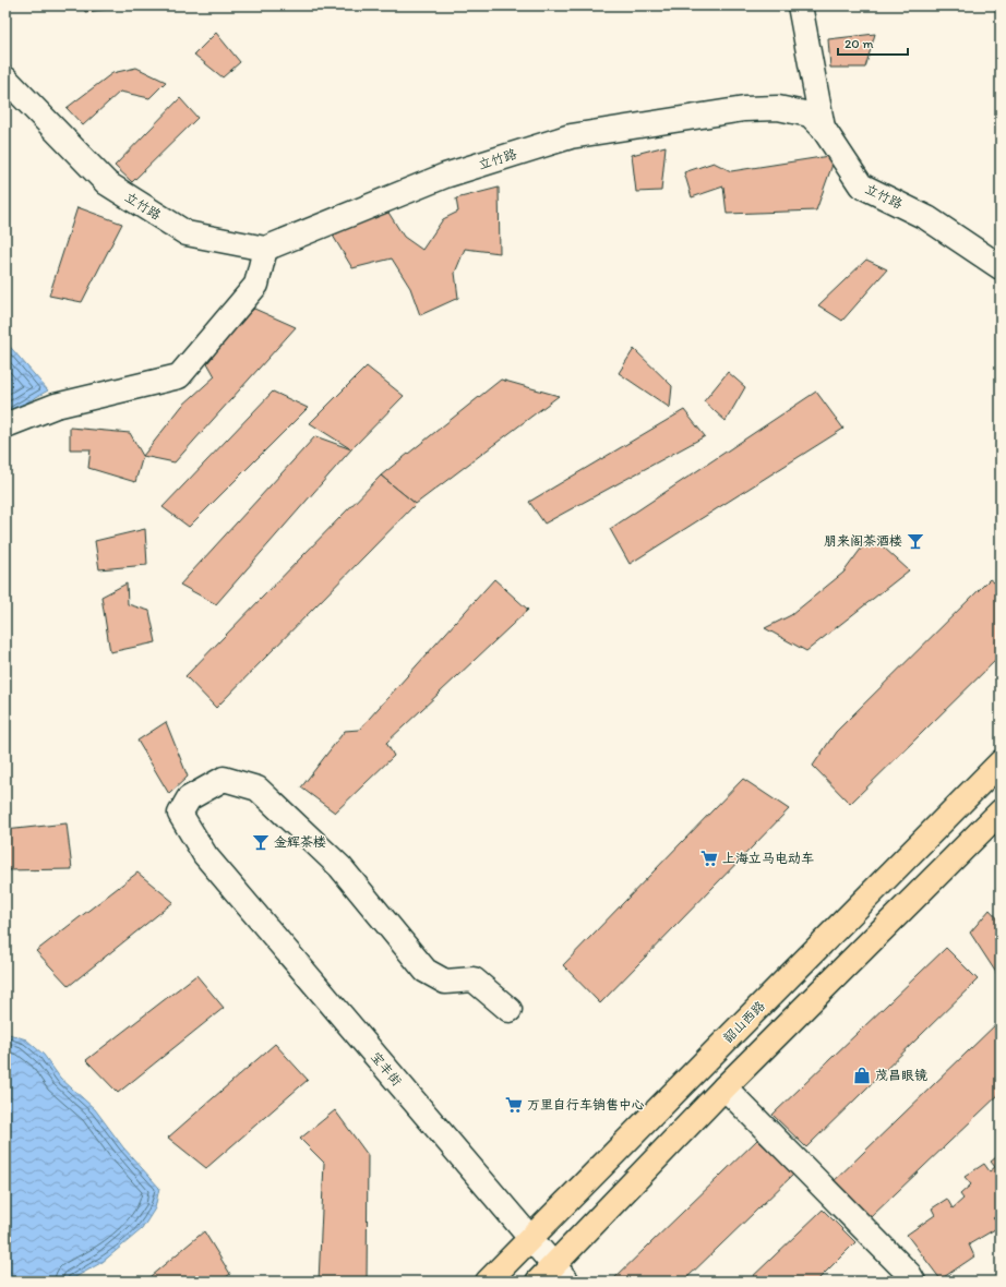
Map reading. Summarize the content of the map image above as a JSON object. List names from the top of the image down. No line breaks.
{"streets":{"main road":["韶山西路"],"street":["立竹路","宝丰街"]},"crossings":[["韶山西路","宝丰街"]],"places":{"bar":["朋来阁茶酒楼","金辉茶楼"],"supermarket":["上海立马电动车","万里自行车销售中心"],"shop":["茂昌眼镜"]},"scale_bar":"20 m"}
